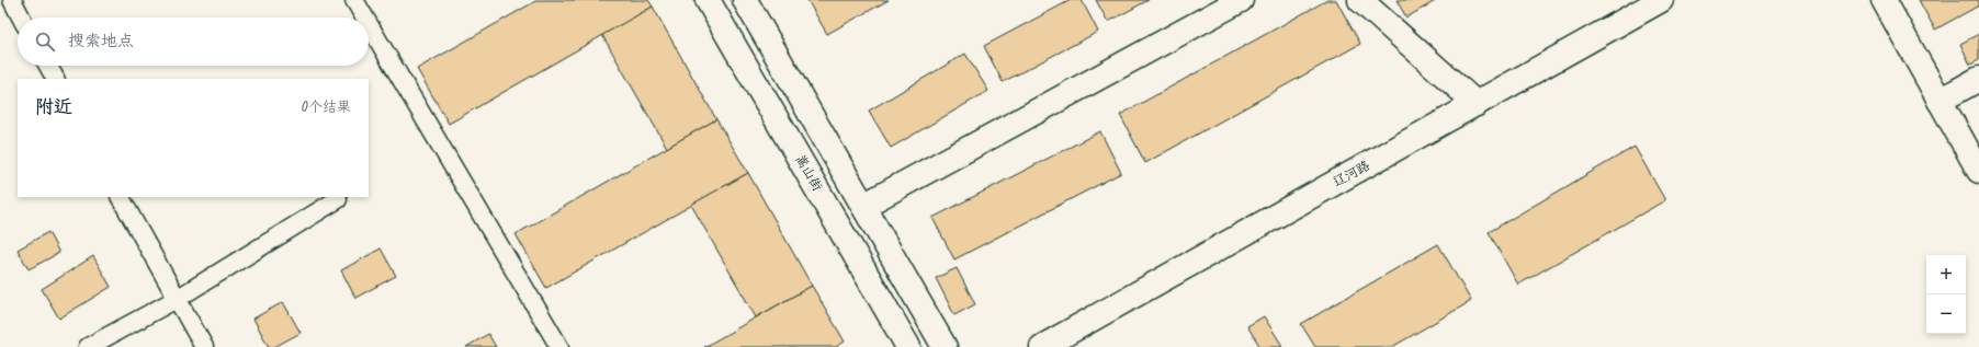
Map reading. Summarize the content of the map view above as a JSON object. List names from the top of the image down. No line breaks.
{"streets":{"street":["嵩山街","辽河路"]},"page":{"search":"搜索地点","heading":["附近","0个结果"],"map_buttons":["+","−"]}}
